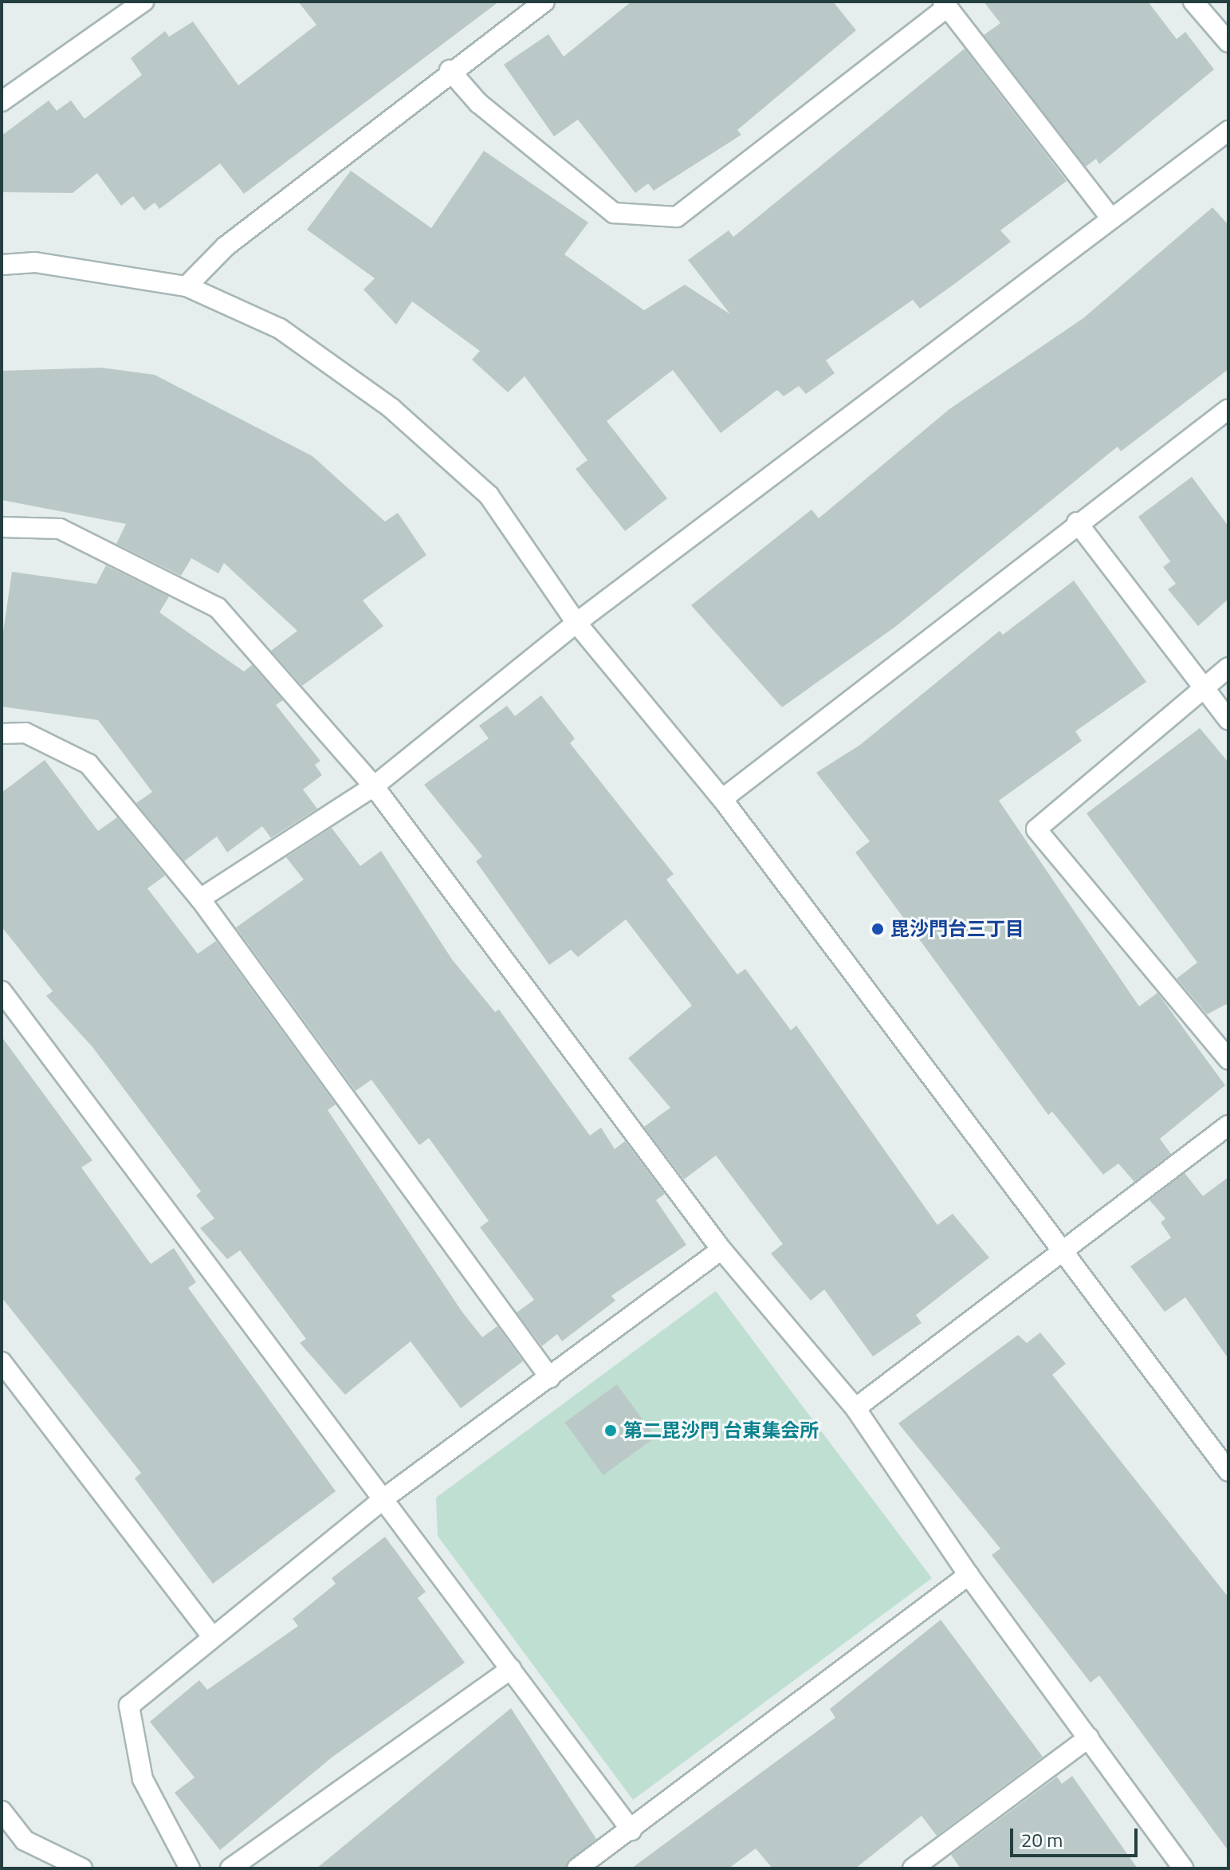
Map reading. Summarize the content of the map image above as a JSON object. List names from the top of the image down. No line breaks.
{"places":["毘沙門台三丁目","第二毘沙門 台東集会所"],"scale_bar":"20 m"}
